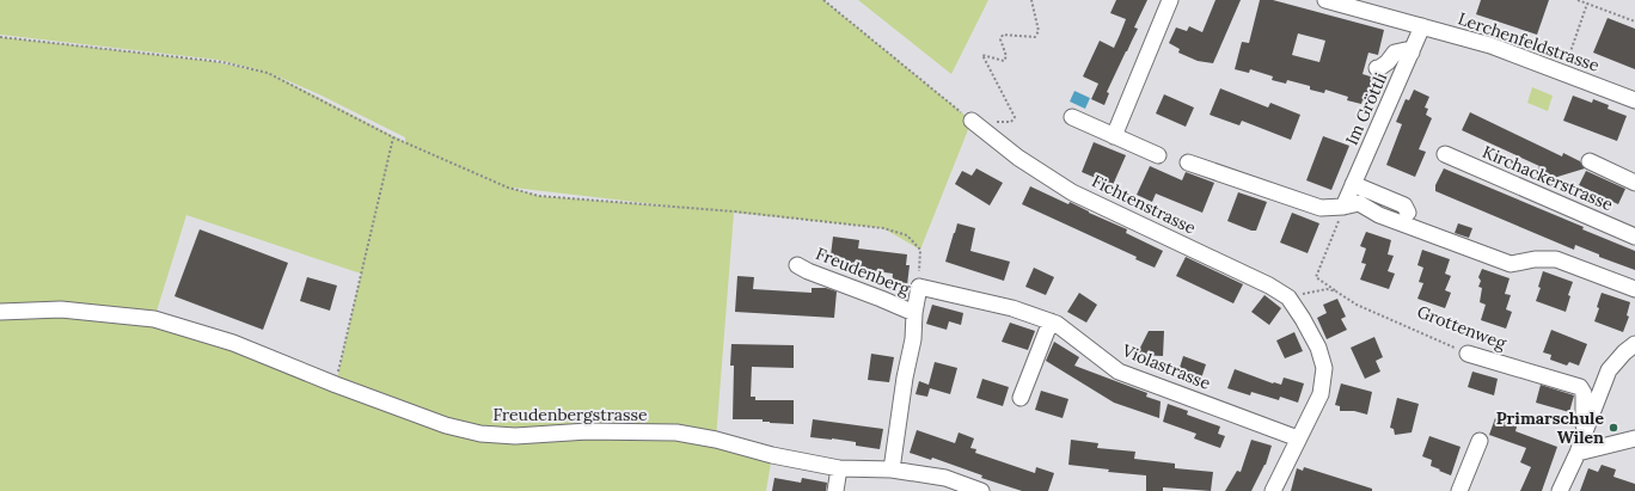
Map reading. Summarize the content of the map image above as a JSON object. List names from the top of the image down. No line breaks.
{"streets":{"street":["Lerchenfeldstrasse","Im Gröttli","Kirchackerstrasse","Fichtenstrasse","Freudenberg","Grottenweg","Violastrasse","Freudenbergstrasse"]},"crossings":[["Lerchenfeldstrasse","Im Gröttli"],["Im Gröttli","Grottenweg"],["Fichtenstrasse","Violastrasse"]],"places":["Primarschule Wilen"]}
